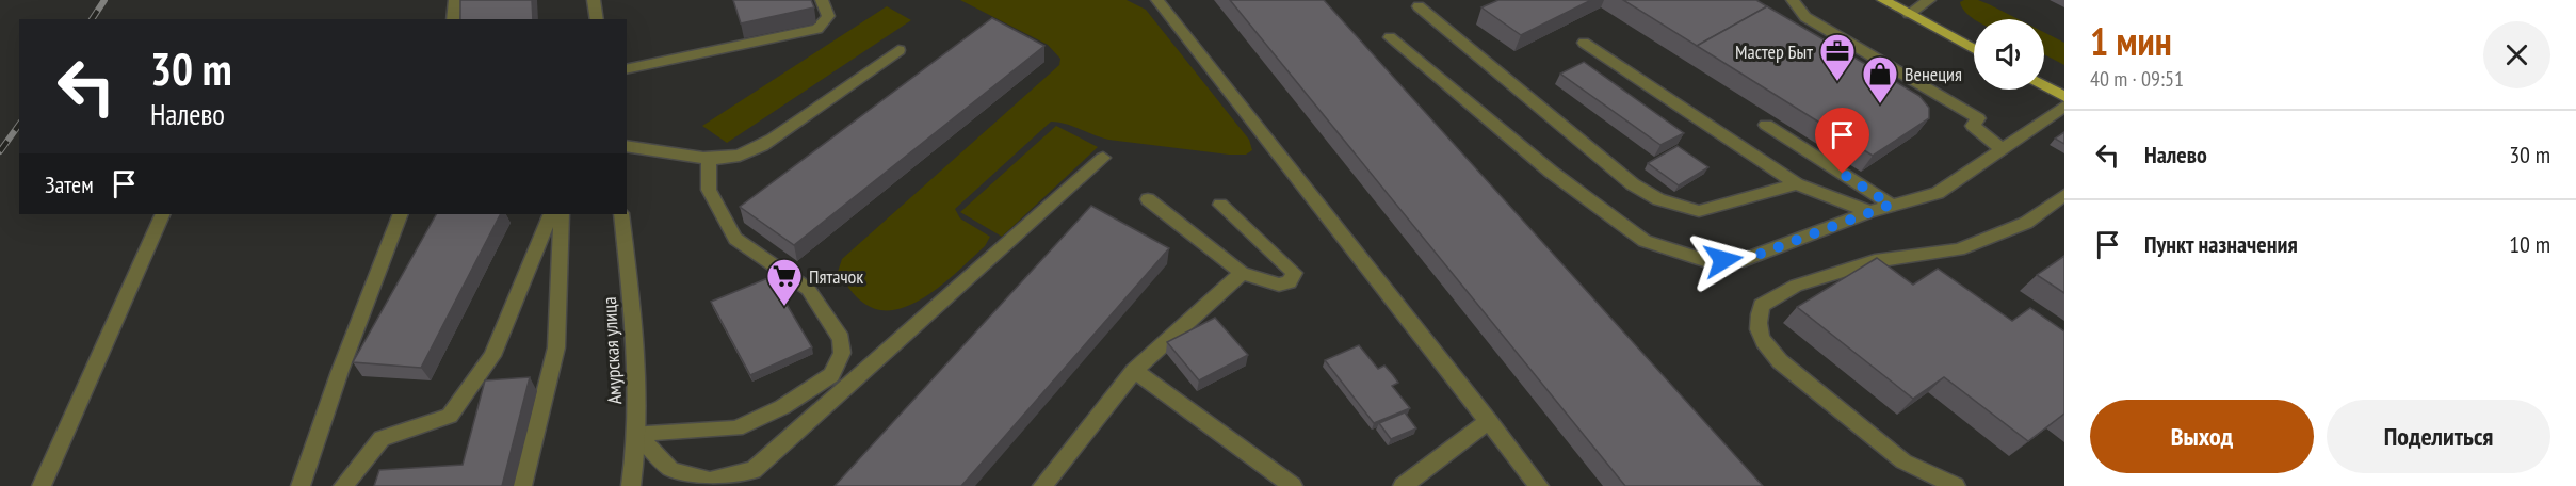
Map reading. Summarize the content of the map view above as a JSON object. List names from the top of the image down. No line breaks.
{"streets":{"street":["Амурская улица"]},"places":{"office":["Мастер Быт"],"shop":["Венеция"],"supermarket":["Пятачок"]},"page":{"heading":["1 мин","40 m · 09:51"],"turn":["30 m","Налево"],"list":[{"name":"Налево","value":"30 m"},{"name":"Пункт назначения","value":"10 m"}],"then":"Затем","buttons":["Выход","Поделиться"]}}
